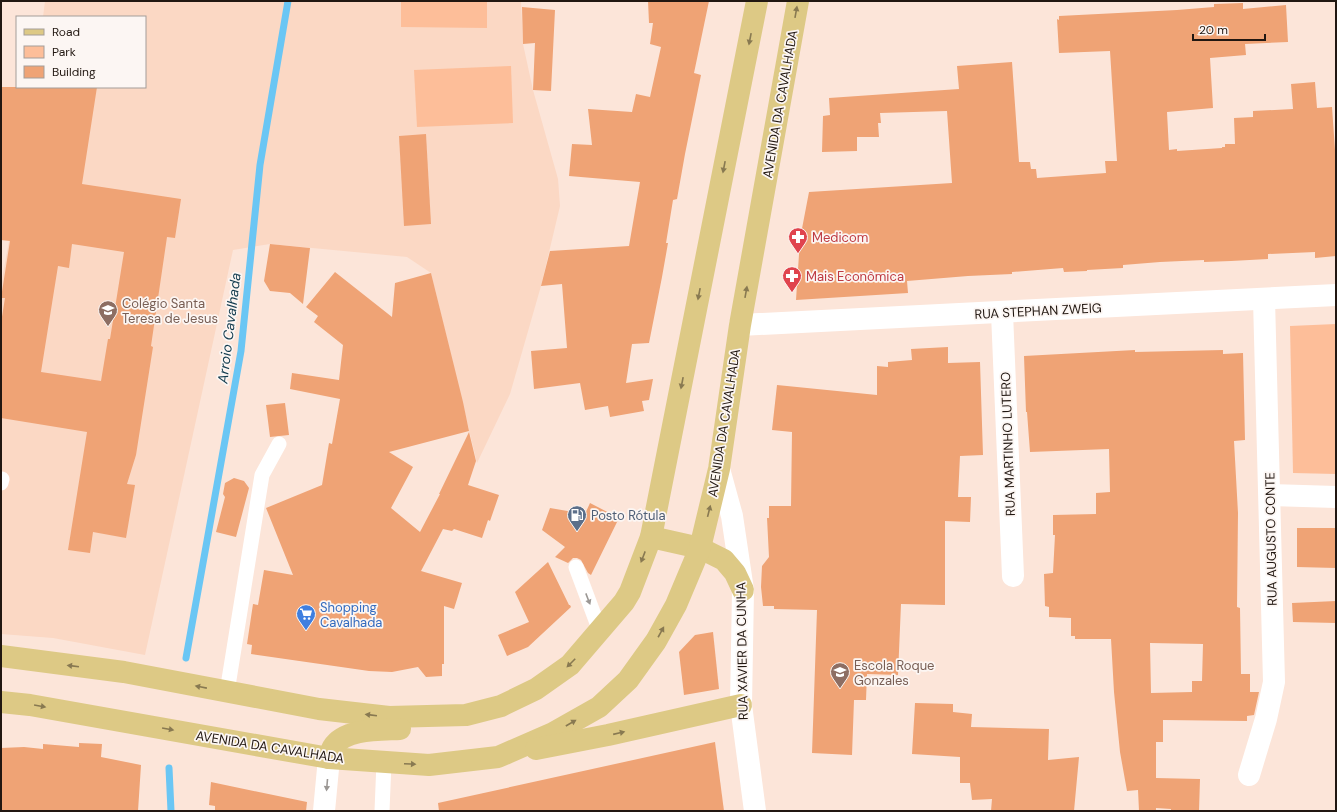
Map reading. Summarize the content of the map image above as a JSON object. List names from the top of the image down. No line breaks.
{"streets":{"main road":["AVENIDA DA CAVALHADA"],"street":["RUA STEPHAN ZWEIG","RUA MARTINHO LUTERO","RUA AUGUSTO CONTE","RUA XAVIER DA CUNHA"]},"crossings":[["AVENIDA DA CAVALHADA","RUA STEPHAN ZWEIG"],["AVENIDA DA CAVALHADA","RUA XAVIER DA CUNHA"],["RUA STEPHAN ZWEIG","RUA MARTINHO LUTERO"],["RUA STEPHAN ZWEIG","RUA AUGUSTO CONTE"]],"water":["Arroio Cavalhada"],"places":{"pharmacy":["Medicom","Mais Econômica"],"school or university":["Colégio Santa Teresa de Jesus","Escola Roque Gonzales"],"fuel station":["Posto Rótula"],"supermarket":["Shopping Cavalhada"]},"legend":["Road","Park","Building"],"scale_bar":"20 m"}
